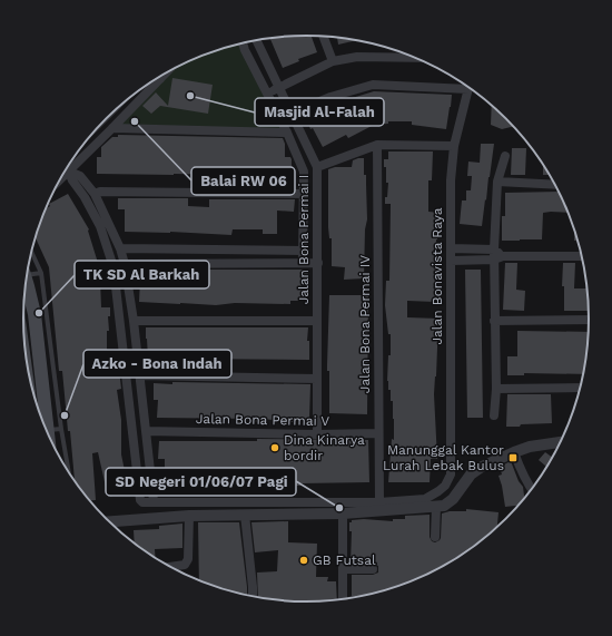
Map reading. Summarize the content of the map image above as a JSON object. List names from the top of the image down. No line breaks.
{"streets":{"street":["Jalan Bona Permai I","Jalan Bonavista Raya","Jalan Bona Permai IV","Jalan Bona Permai V"]},"crossings":[["Jalan Bona Permai I","Jalan Bona Permai V"],["Jalan Bonavista Raya","Jalan Bona Permai IV"],["Jalan Bona Permai IV","Jalan Bona Permai V"]],"places":{"other":["Masjid Al-Falah","Balai RW 06","TK SD Al Barkah","Azko - Bona Indah","Dina Kinarya bordir","SD Negeri 01/06/07 Pagi","GB Futsal"],"transit":["Manunggal Kantor Lurah Lebak Bulus"]}}
